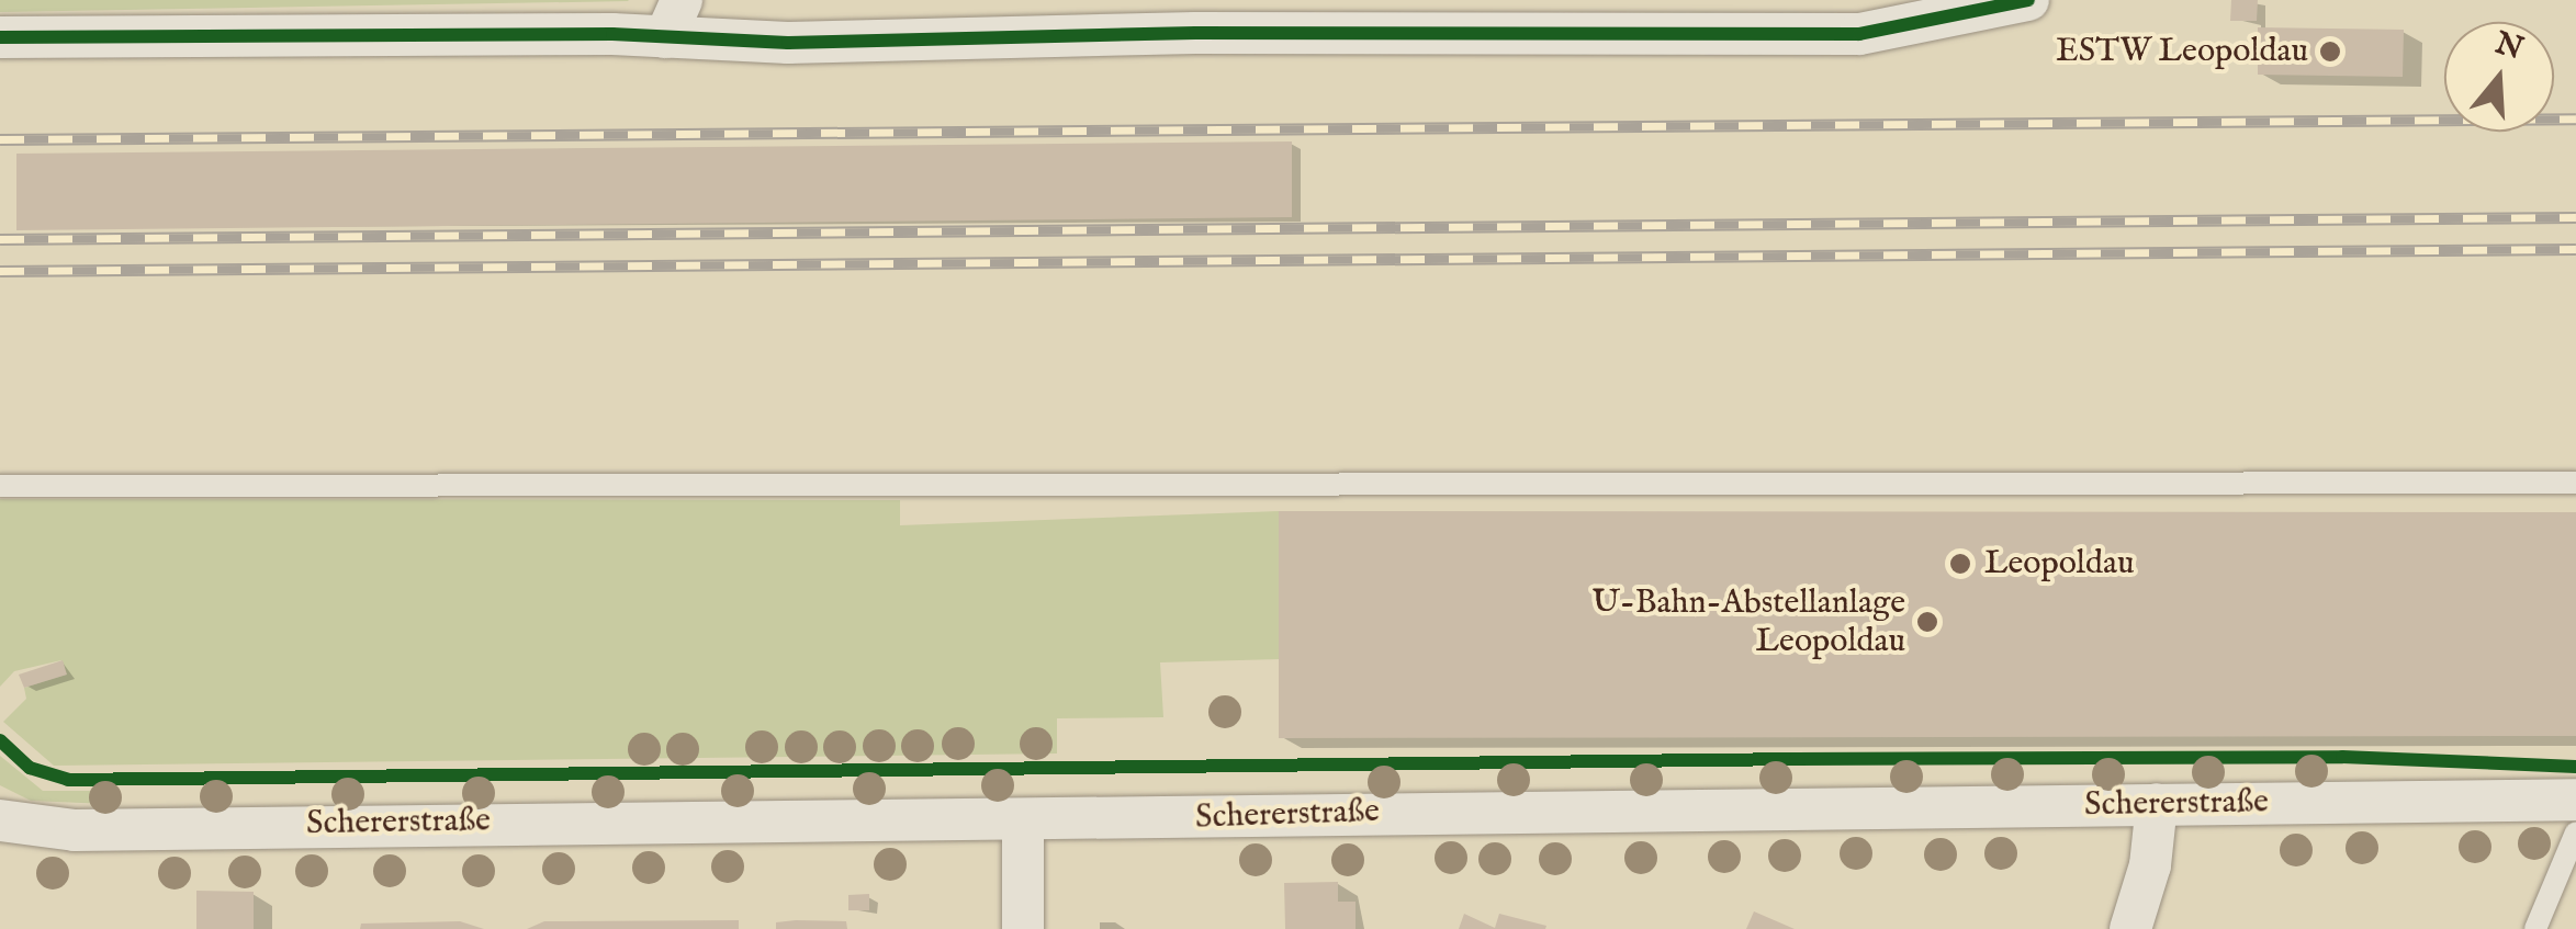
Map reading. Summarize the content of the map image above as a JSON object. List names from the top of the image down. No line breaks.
{"streets":{"street":["Schererstraße"]},"places":["ESTW Leopoldau","Leopoldau","U-Bahn-Abstellanlage Leopoldau"],"north":"top"}
